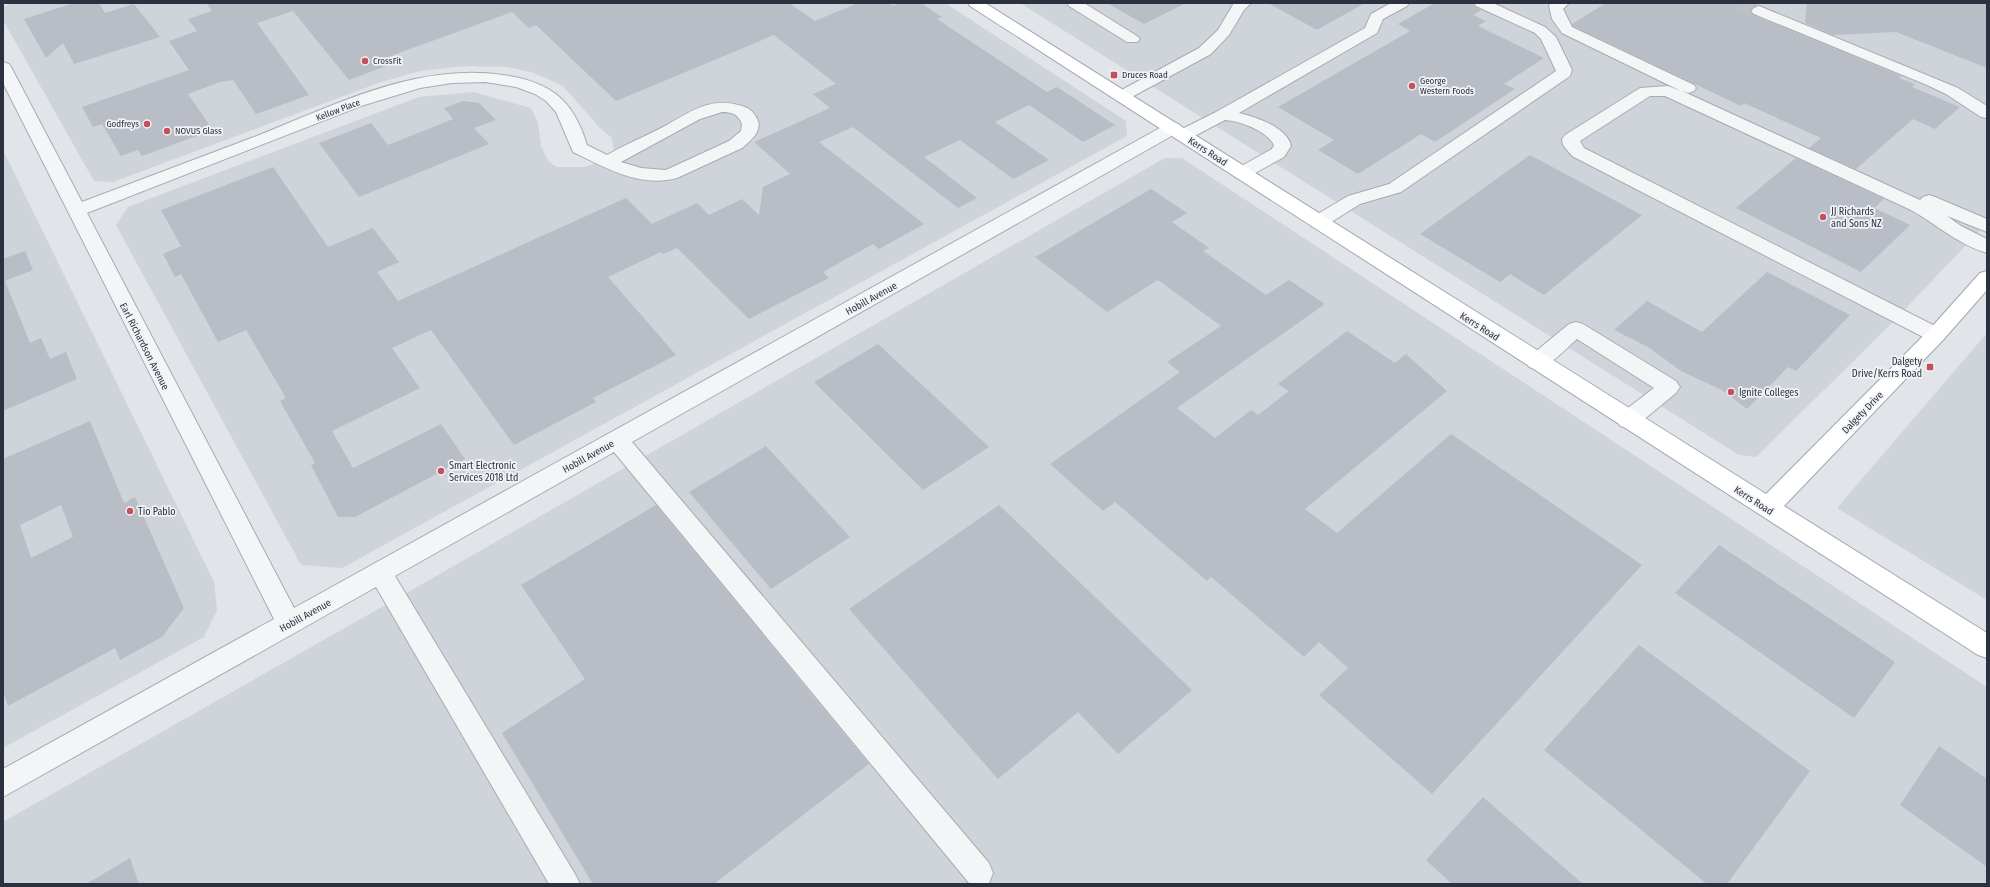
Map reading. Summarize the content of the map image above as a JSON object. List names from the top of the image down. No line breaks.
{"streets":{"main road":["Kerrs Road","Dalgety Drive"],"street":["Kellow Place","Hobill Avenue","Earl Richardson Avenue"]},"crossings":[["Kellow Place","Earl Richardson Avenue"],["Kerrs Road","Hobill Avenue"],["Kerrs Road","Dalgety Drive"],["Hobill Avenue","Earl Richardson Avenue"]],"places":{"other":["CrossFit","George Western Foods","Godfreys","NOVUS Glass","JJ Richards and Sons NZ","Ignite Colleges","Smart Electronic Services 2018 Ltd","Tio Pablo"],"transit":["Druces Road","Dalgety Drive/Kerrs Road"]}}
